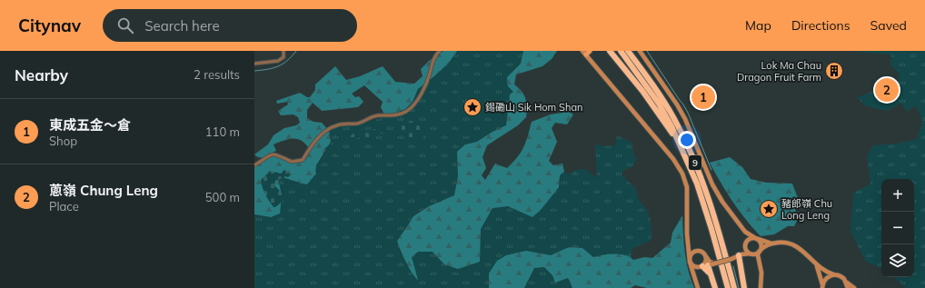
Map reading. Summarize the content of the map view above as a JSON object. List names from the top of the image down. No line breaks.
{"streets":{"highway":["9"]},"places":{"building":["Lok Ma Chau Dragon Fruit Farm"],"place":["錫磡山 Sik Hom Shan","豬郎嶺 Chu Long Leng"]},"page":{"header":"Citynav","search":"Search here","nav":["Map","Directions","Saved"],"heading":["Nearby","2 results"],"pins":["2","1"],"list":[{"mark":"1","name":"東成五金～倉","note":"Shop","value":"110 m"},{"mark":"2","name":"蔥嶺 Chung Leng","note":"Place","value":"500 m"}],"map_buttons":["+","−"]}}
